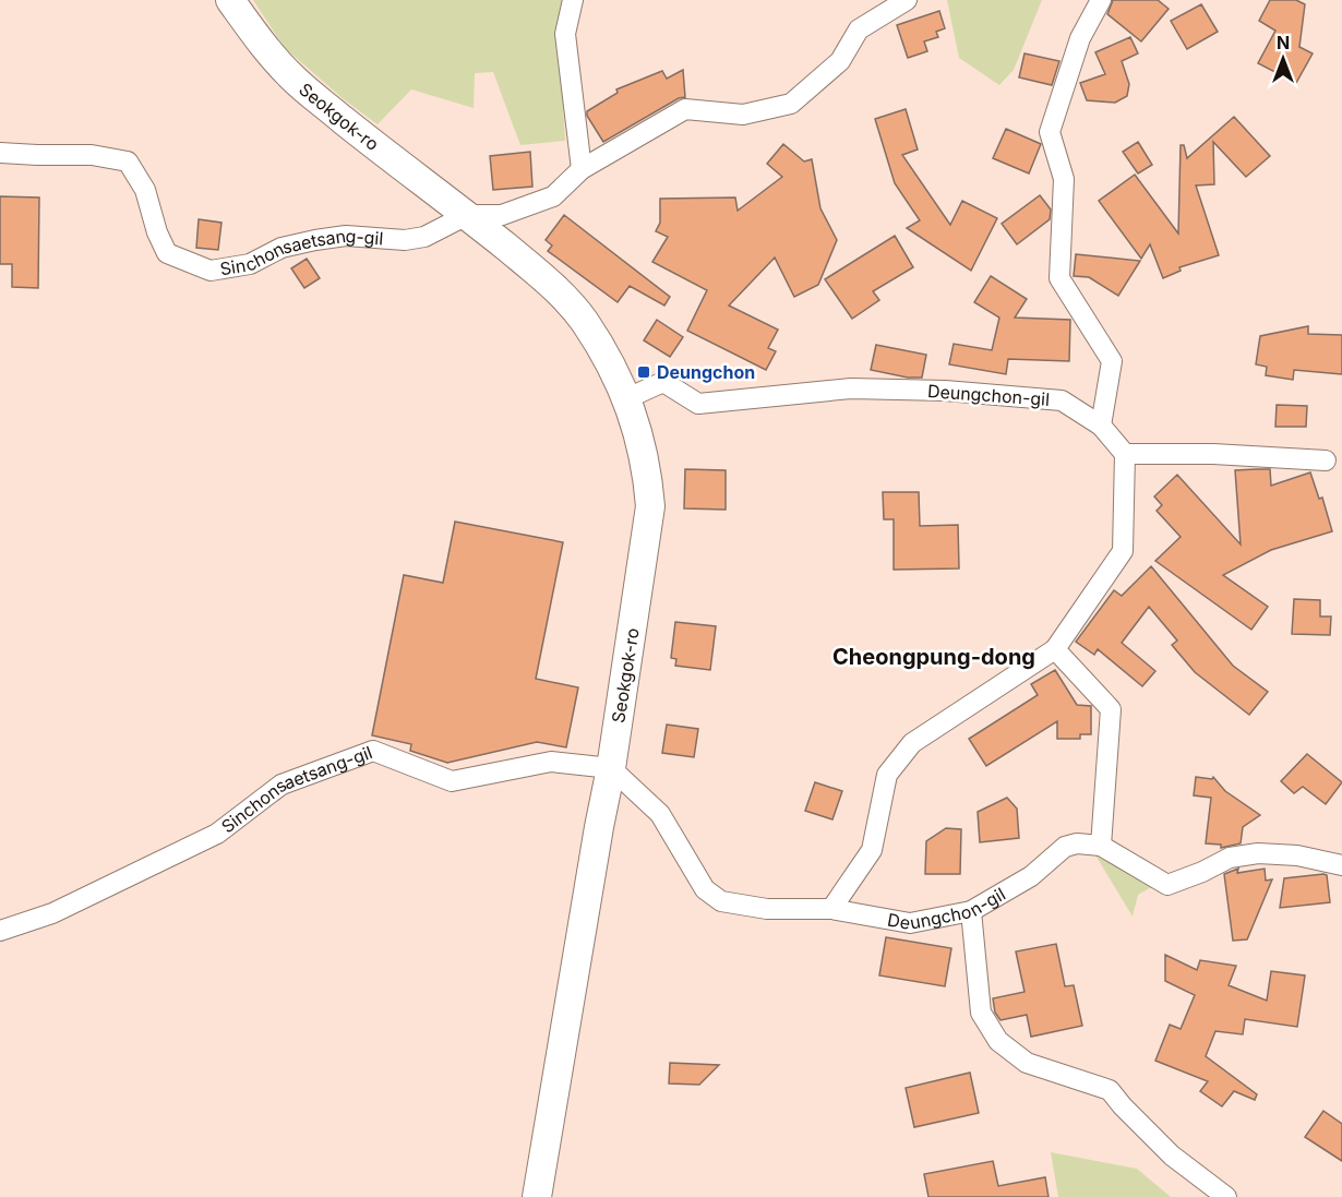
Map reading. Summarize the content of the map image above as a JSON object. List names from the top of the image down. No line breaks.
{"streets":{"street":["Seokgok-ro","Sinchonsaetsang-gil","Deungchon-gil"]},"crossings":[["Seokgok-ro","Sinchonsaetsang-gil"],["Seokgok-ro","Deungchon-gil"],["Sinchonsaetsang-gil","Deungchon-gil"]],"districts":["Cheongpung-dong"],"places":{"transit":["Deungchon"]},"north":"top"}
